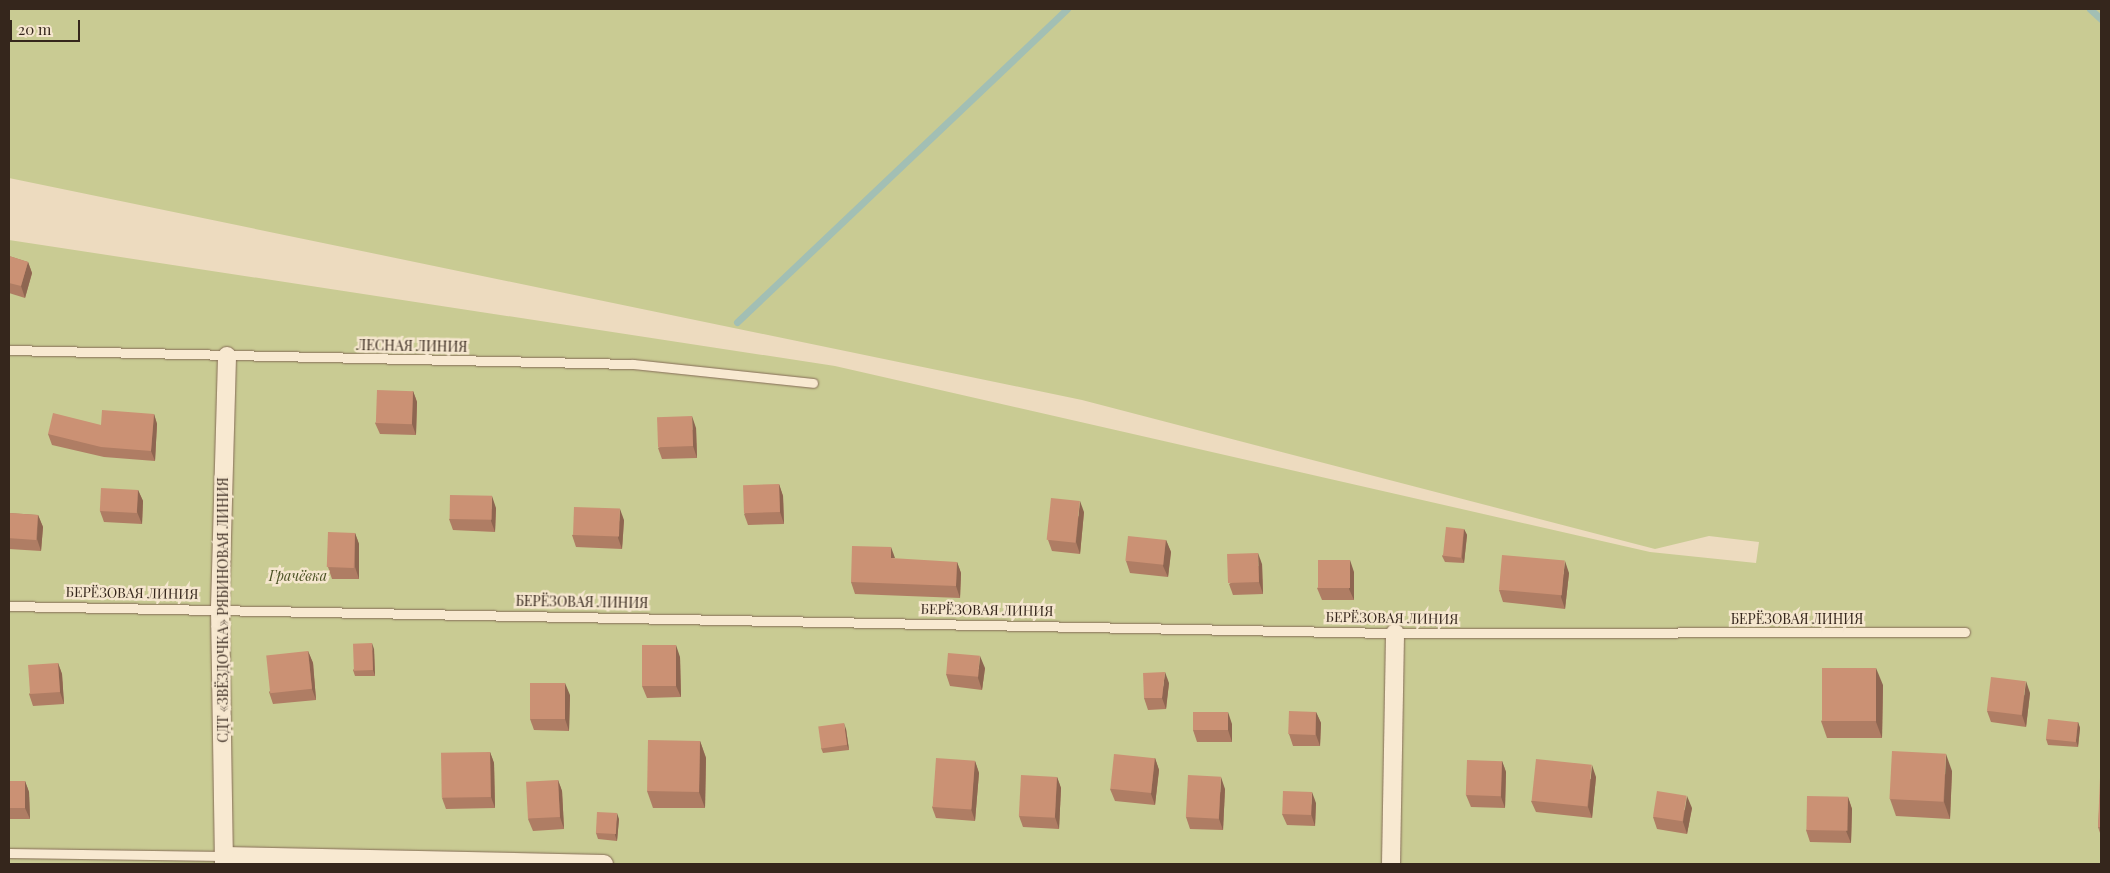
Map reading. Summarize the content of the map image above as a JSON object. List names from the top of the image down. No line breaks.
{"streets":{"street":["СДТ «ЗВЁЗДОЧКА» РЯБИНОВАЯ ЛИНИЯ"],"lane":["ЛЕСНАЯ ЛИНИЯ","БЕРЁЗОВАЯ ЛИНИЯ"]},"crossings":[["ЛЕСНАЯ ЛИНИЯ","СДТ «ЗВЁЗДОЧКА» РЯБИНОВАЯ ЛИНИЯ"],["БЕРЁЗОВАЯ ЛИНИЯ","СДТ «ЗВЁЗДОЧКА» РЯБИНОВАЯ ЛИНИЯ"]],"parks":["Грачёвка"],"scale_bar":"20 m"}
